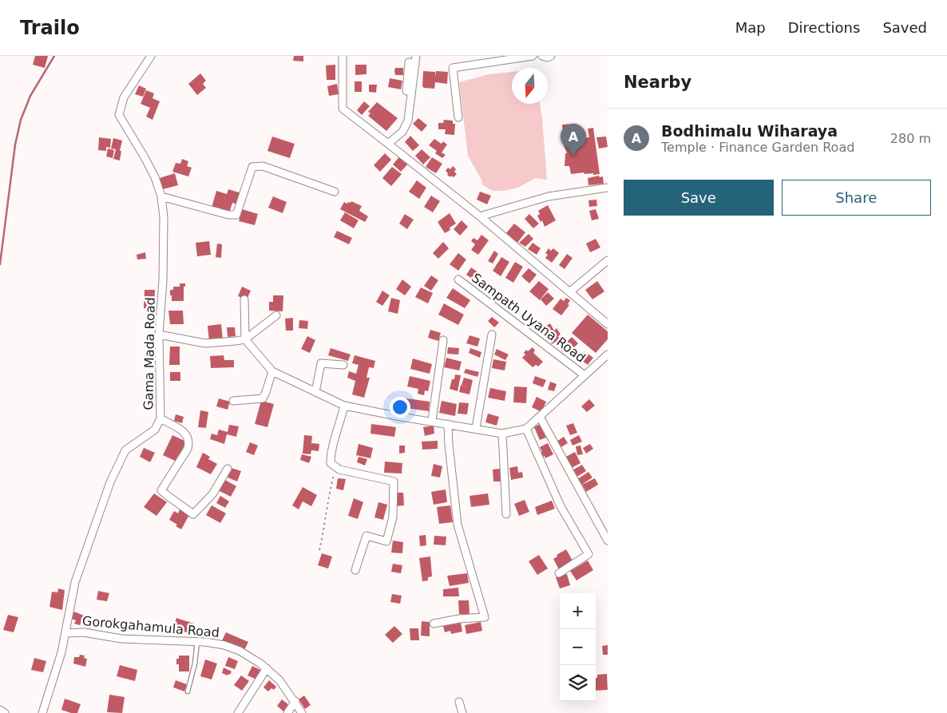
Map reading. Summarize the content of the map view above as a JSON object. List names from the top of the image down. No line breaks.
{"streets":{"street":["Sampath Uyana Road","Gama Mada Road","Gorokgahamula Road"]},"crossings":[["Gama Mada Road","Gorokgahamula Road"]],"north":"bottom","page":{"header":"Trailo","nav":["Map","Directions","Saved"],"heading":"Nearby","list":[{"mark":"A","name":"Bodhimalu Wiharaya","note":"Temple · Finance Garden Road","value":"280 m"}],"pins":"A","buttons":["Save","Share"],"map_buttons":["+","−"]}}
